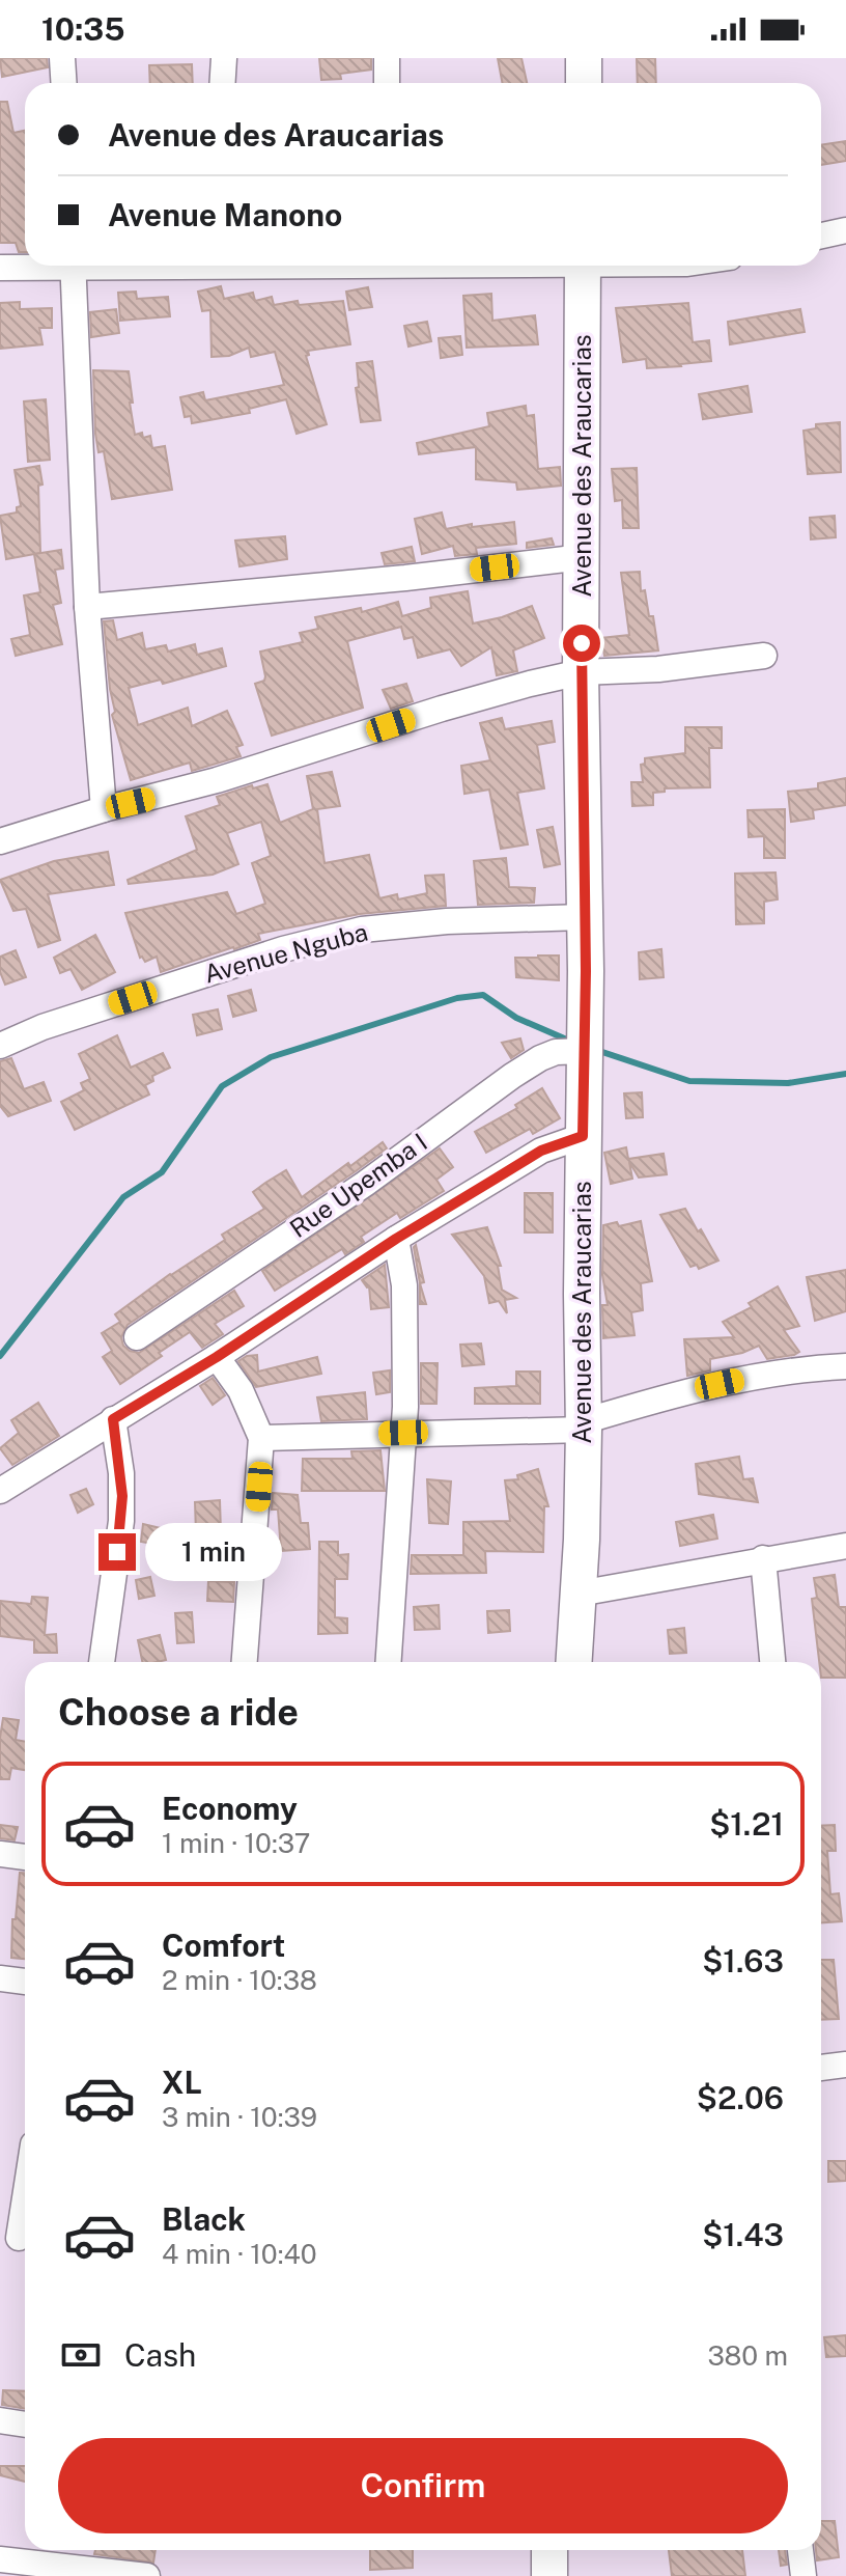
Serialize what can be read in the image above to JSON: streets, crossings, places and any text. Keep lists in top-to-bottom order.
{
  "streets": {
    "street": ["Avenue des Araucarias", "Avenue Nguba", "Rue Upemba I"]
  },
  "crossings": [
    ["Avenue des Araucarias", "Avenue Nguba"],
    ["Avenue des Araucarias", "Rue Upemba I"]
  ],
  "page": {
    "status": "10:35",
    "banner": ["Avenue des Araucarias", "Avenue Manono"],
    "bubble": "1 min",
    "heading": "Choose a ride",
    "list": [
      {
        "name": "Economy",
        "note": "1 min · 10:37",
        "value": "$1.21"
      },
      {
        "name": "Comfort",
        "note": "2 min · 10:38",
        "value": "$1.63"
      },
      {
        "name": "XL",
        "note": "3 min · 10:39",
        "value": "$2.06"
      },
      {
        "name": "Black",
        "note": "4 min · 10:40",
        "value": "$1.43"
      }
    ],
    "pay": ["Cash", "380 m"],
    "buttons": "Confirm"
  }
}
